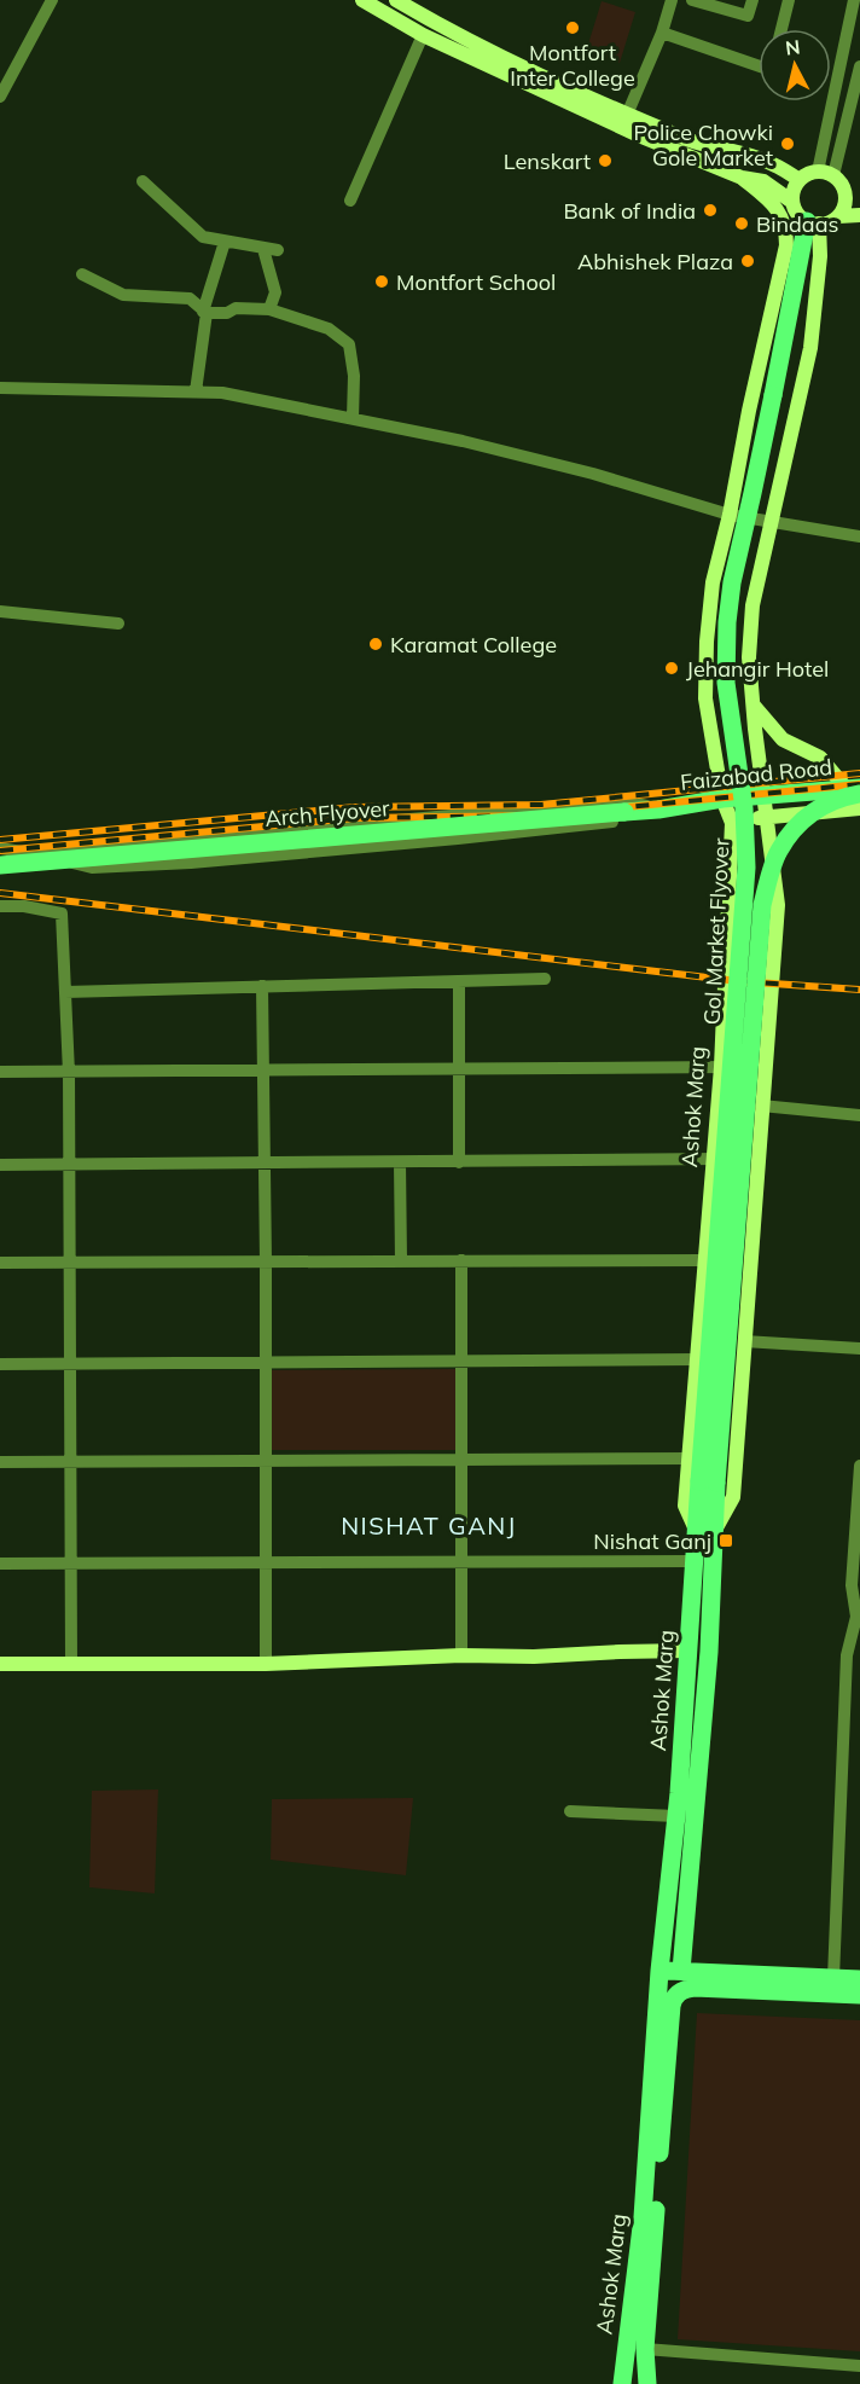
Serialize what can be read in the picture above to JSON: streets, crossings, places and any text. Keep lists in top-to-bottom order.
{
  "streets": {
    "main road": [
      "Faizabad Road",
      "Arch Flyover",
      "Gol Market Flyover",
      "Ashok Marg"
    ]
  },
  "crossings": [
    ["Faizabad Road", "Arch Flyover"],
    ["Faizabad Road", "Gol Market Flyover"],
    ["Faizabad Road", "Ashok Marg"],
    ["Gol Market Flyover", "Ashok Marg"]
  ],
  "districts": ["NISHAT GANJ"],
  "places": {
    "other": [
      "Montfort Inter College",
      "Police Chowki Gole Market",
      "Lenskart",
      "Bank of India",
      "Bindaas",
      "Abhishek Plaza",
      "Montfort School",
      "Karamat College",
      "Jehangir Hotel"
    ],
    "transit": ["Nishat Ganj"]
  },
  "north": "top"
}
